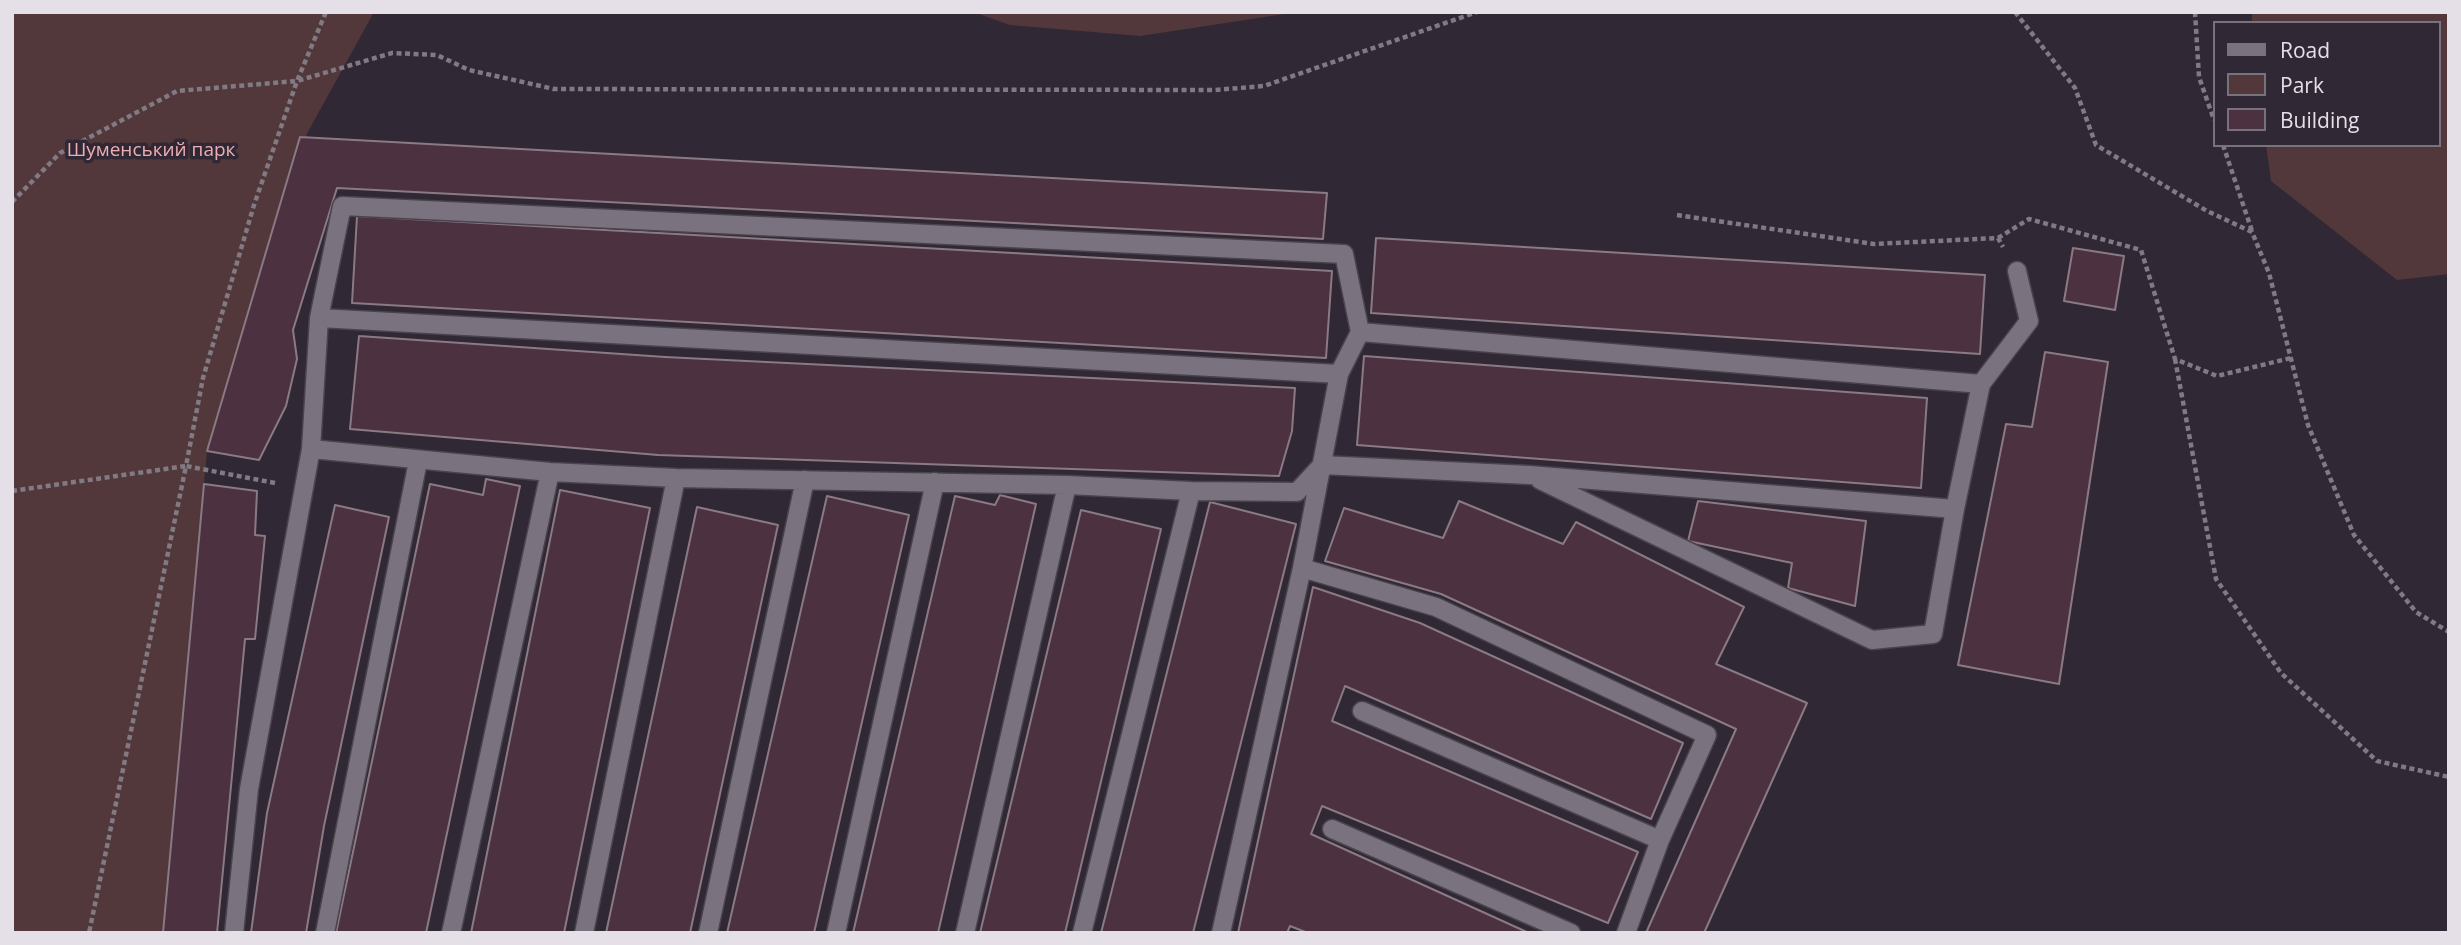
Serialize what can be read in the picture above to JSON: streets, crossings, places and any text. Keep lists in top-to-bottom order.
{
  "parks": ["Шуменський парк"],
  "legend": ["Road", "Park", "Building"]
}
